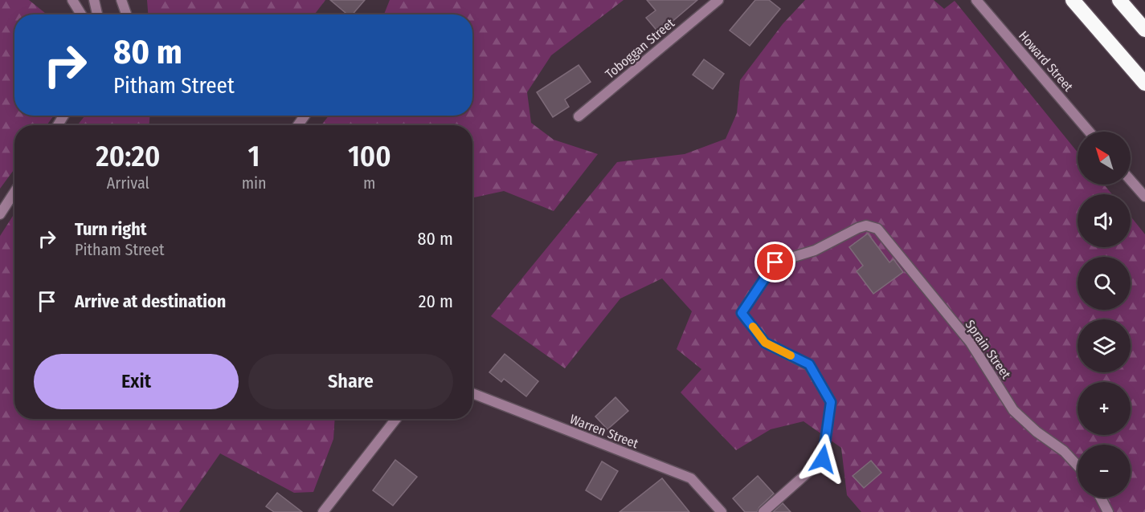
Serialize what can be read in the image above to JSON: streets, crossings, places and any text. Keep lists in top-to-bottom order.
{
  "streets": {
    "street": [
      "Toboggan Street",
      "Howard Street",
      "Sprain Street",
      "Warren Street"
    ]
  },
  "north": "top left",
  "page": {
    "turn": ["80 m", "Pitham Street"],
    "eta": [
      "20:20",
      "Arrival",
      "1",
      "min",
      "100",
      "m"
    ],
    "map_buttons": ["+", "−"],
    "list": [
      {
        "name": "Turn right",
        "note": "Pitham Street",
        "value": "80 m"
      },
      {
        "name": "Arrive at destination",
        "value": "20 m"
      }
    ],
    "buttons": ["Exit", "Share"]
  }
}
